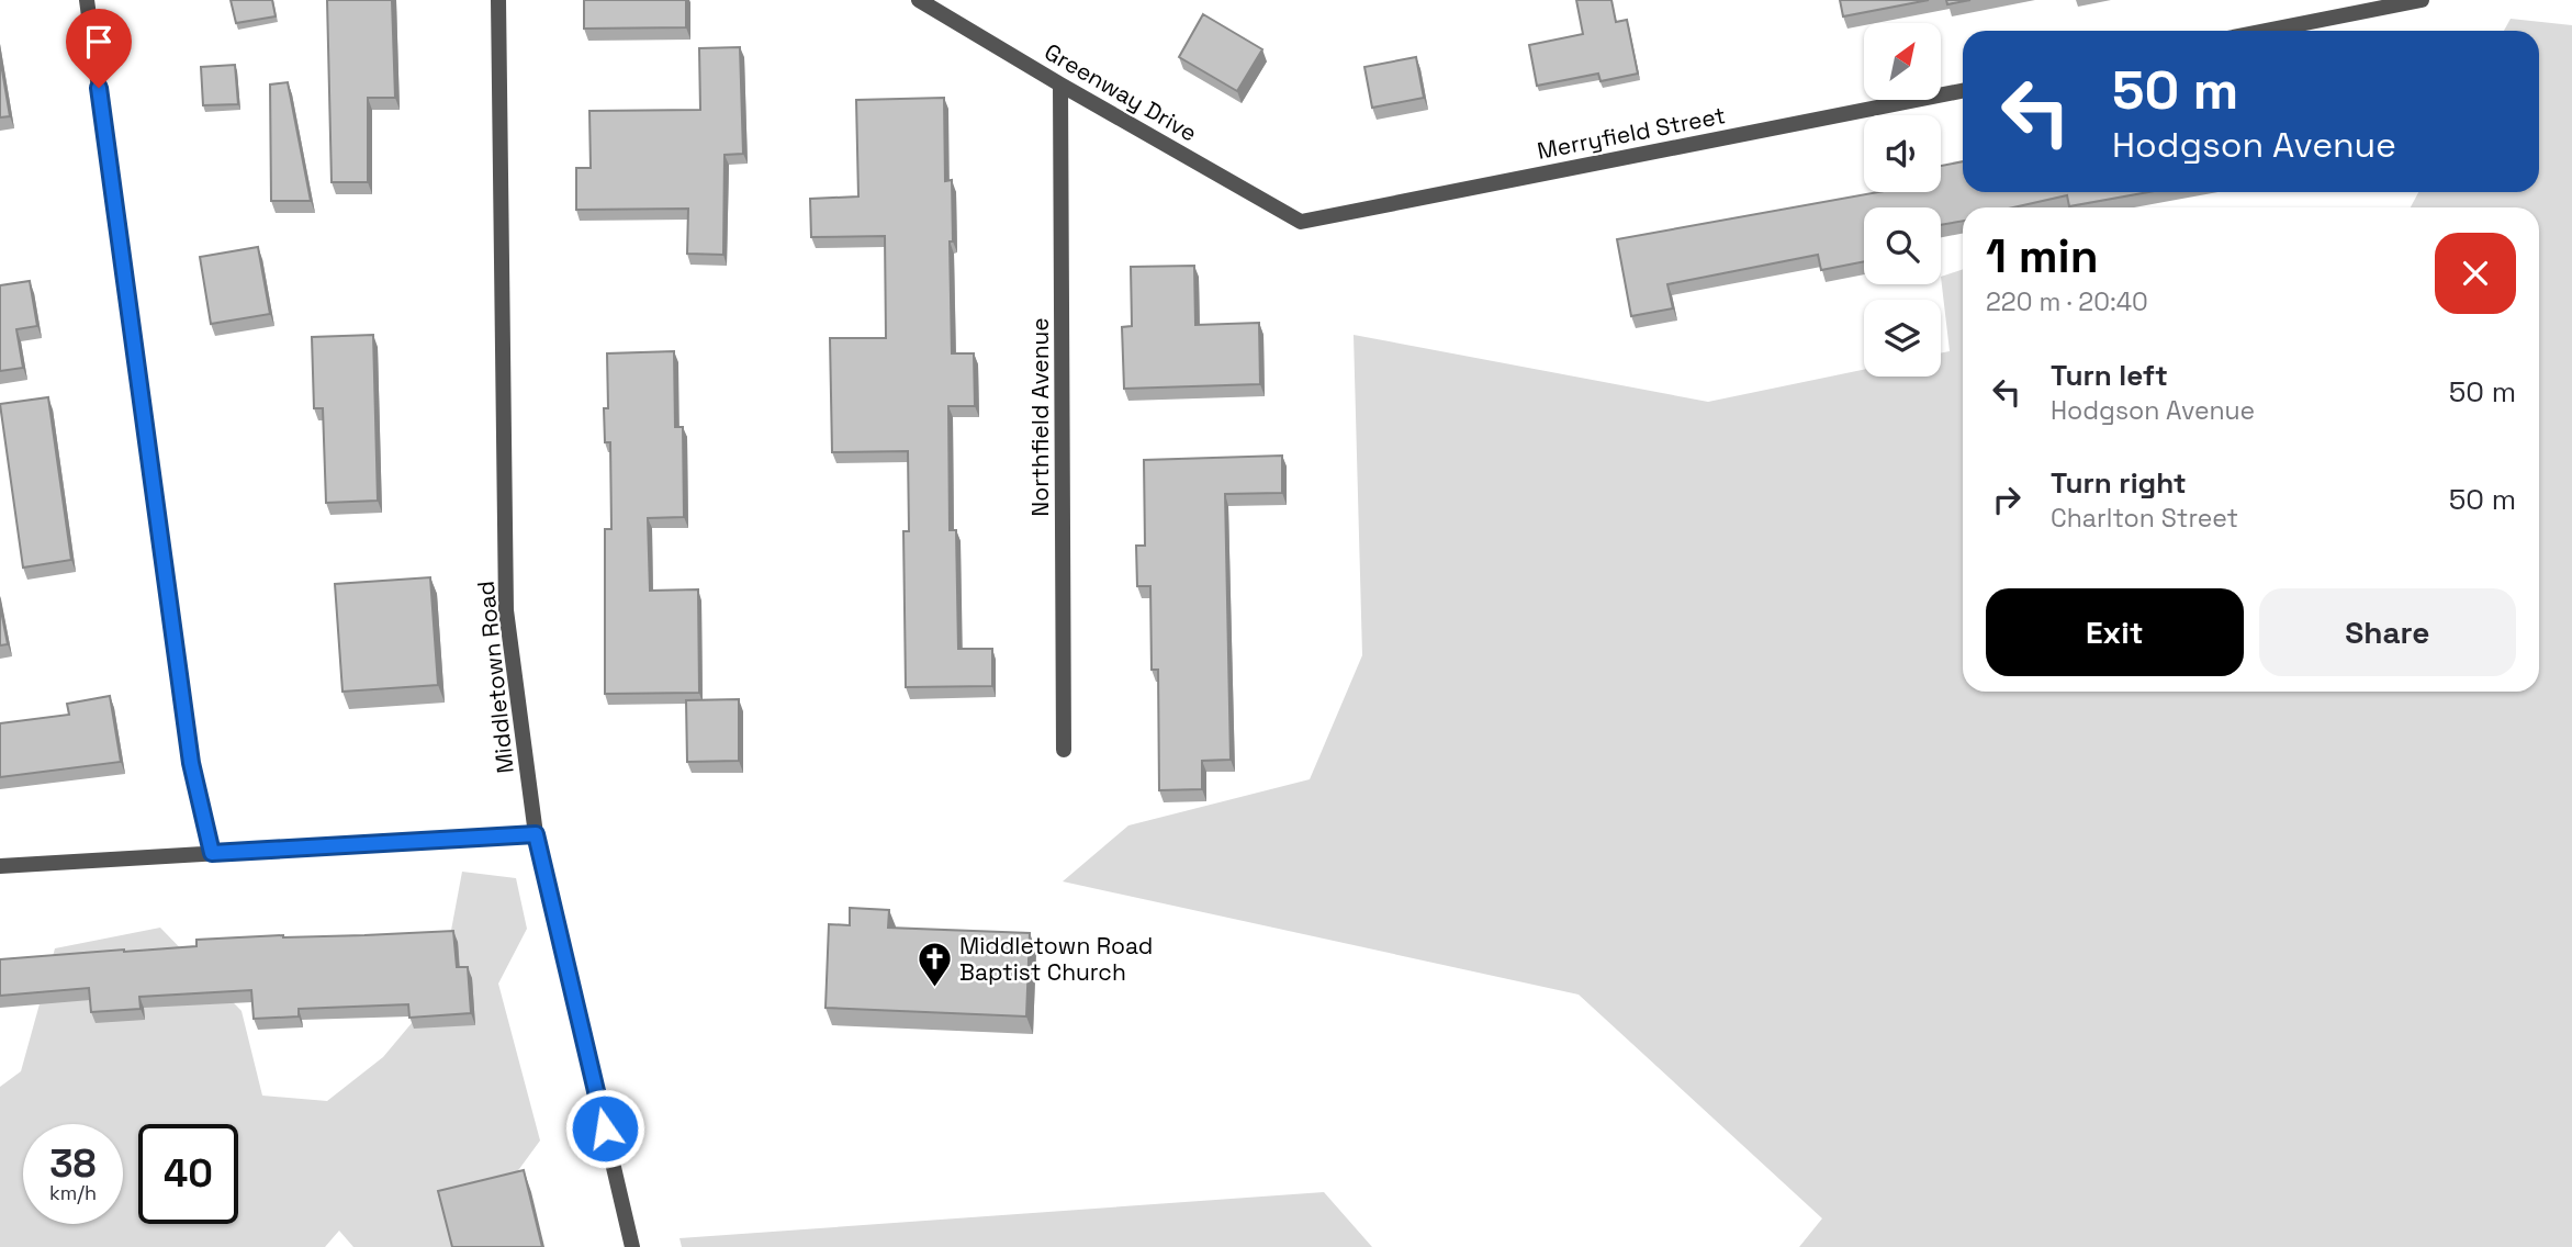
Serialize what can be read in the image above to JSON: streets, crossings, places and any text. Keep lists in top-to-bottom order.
{
  "streets": {
    "street": [
      "Greenway Drive",
      "Merryfield Street",
      "Northfield Avenue",
      "Middletown Road"
    ]
  },
  "crossings": [
    ["Greenway Drive", "Merryfield Street"],
    ["Greenway Drive", "Northfield Avenue"]
  ],
  "places": {
    "church": ["Middletown Road Baptist Church"]
  },
  "north": "top right",
  "page": {
    "turn": ["50 m", "Hodgson Avenue"],
    "heading": ["1 min", "220 m · 20:40"],
    "list": [
      {
        "name": "Turn left",
        "note": "Hodgson Avenue",
        "value": "50 m"
      },
      {
        "name": "Turn right",
        "note": "Charlton Street",
        "value": "50 m"
      }
    ],
    "buttons": ["Exit", "Share"],
    "speed": "38 km/h",
    "limit": "40"
  }
}
